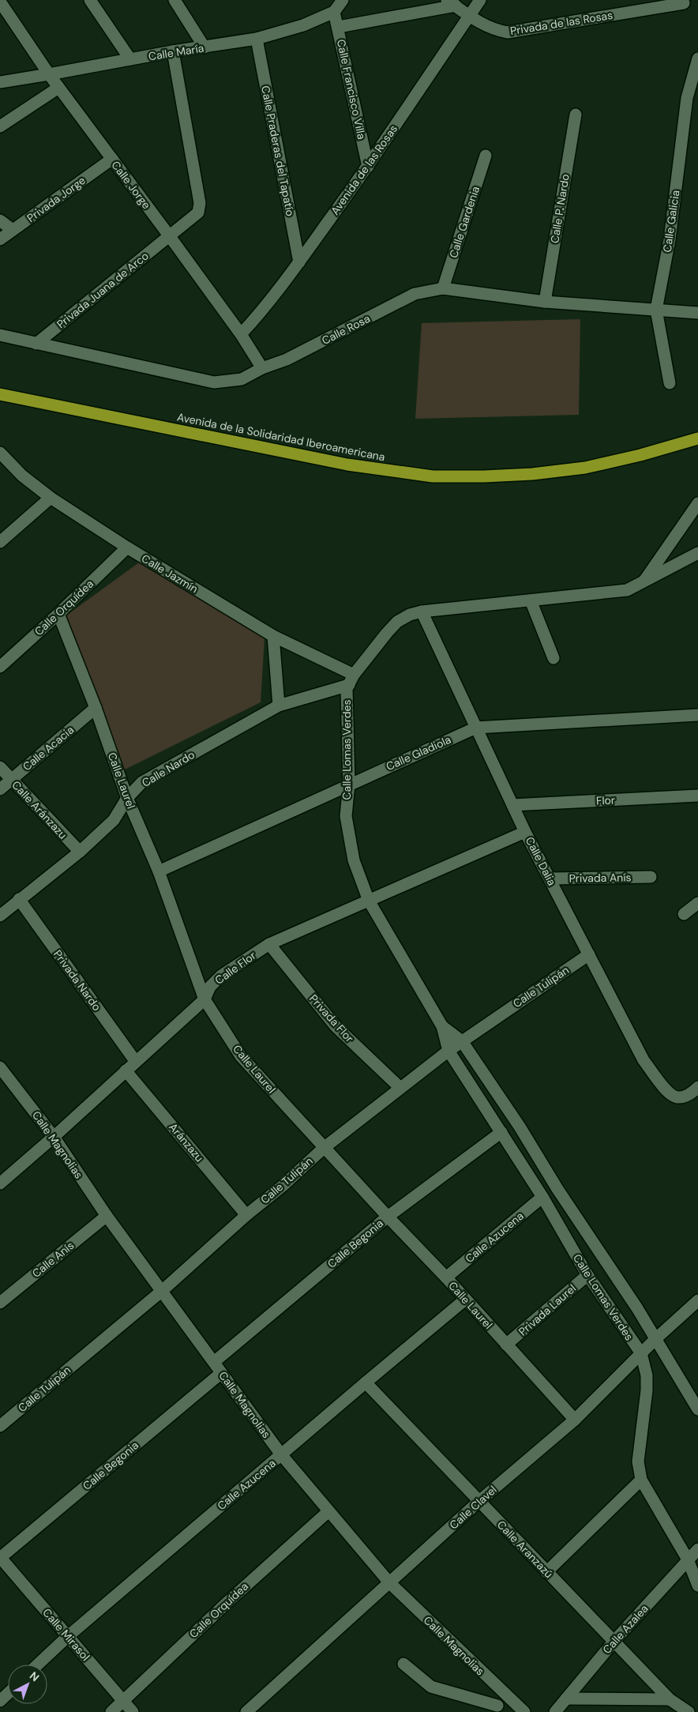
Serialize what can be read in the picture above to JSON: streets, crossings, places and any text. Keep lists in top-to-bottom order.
{
  "streets": {
    "highway": ["Avenida de la Solidaridad Iberoamericana"],
    "street": [
      "Privada de las Rosas",
      "Calle María",
      "Calle Francisco Villa",
      "Calle Praderas del Tapatío",
      "Avenida de las Rosas",
      "Calle Jorge",
      "Privada Jorge",
      "Calle P. Nardo",
      "Calle Galicia",
      "Calle Gardenia",
      "Privada Juana de Arco",
      "Calle Rosa",
      "Calle Jazmín",
      "Calle Orquídea",
      "Calle Acacia",
      "Calle Lomas Verdes",
      "Calle Gladiola",
      "Calle Nardo",
      "Calle Laurel",
      "Flor",
      "Calle Aránzazu",
      "Calle Dalia",
      "Privada Anís",
      "Calle Flor",
      "Privada Nardo",
      "Calle Tulipán",
      "Privada Flor",
      "Aránzazu",
      "Calle Magnolias",
      "Calle Azucena",
      "Calle Begonia",
      "Calle Anís",
      "Privada Laurel",
      "Calle Clavel",
      "Calle Aranzazú",
      "Calle Azalea",
      "Calle Mirasol"
    ]
  },
  "crossings": [
    ["Privada de las Rosas", "Avenida de las Rosas"],
    ["Calle María", "Calle Francisco Villa"],
    ["Calle María", "Calle Praderas del Tapatío"],
    ["Calle María", "Calle Jorge"],
    ["Calle María", "Privada Juana de Arco"],
    ["Calle Francisco Villa", "Avenida de las Rosas"],
    ["Calle Praderas del Tapatío", "Avenida de las Rosas"],
    ["Avenida de las Rosas", "Calle Jorge"],
    ["Calle Jorge", "Privada Jorge"],
    ["Calle Jorge", "Privada Juana de Arco"],
    ["Calle Jorge", "Calle Rosa"],
    ["Calle P. Nardo", "Calle Rosa"],
    ["Calle Galicia", "Calle Rosa"],
    ["Calle Gardenia", "Calle Rosa"],
    ["Privada Juana de Arco", "Calle Rosa"],
    ["Calle Jazmín", "Calle Orquídea"],
    ["Calle Jazmín", "Calle Lomas Verdes"],
    ["Calle Jazmín", "Calle Nardo"],
    ["Calle Orquídea", "Calle Laurel"],
    ["Calle Orquídea", "Calle Magnolias"],
    ["Calle Orquídea", "Calle Mirasol"],
    ["Calle Acacia", "Calle Laurel"],
    ["Calle Acacia", "Calle Aránzazu"],
    ["Calle Lomas Verdes", "Calle Gladiola"],
    ["Calle Lomas Verdes", "Calle Nardo"],
    ["Calle Lomas Verdes", "Calle Flor"],
    ["Calle Lomas Verdes", "Calle Tulipán"],
    ["Calle Lomas Verdes", "Calle Azucena"],
    ["Calle Lomas Verdes", "Calle Begonia"],
    ["Calle Lomas Verdes", "Privada Laurel"],
    ["Calle Lomas Verdes", "Calle Clavel"],
    ["Calle Lomas Verdes", "Calle Azalea"],
    ["Calle Gladiola", "Calle Laurel"],
    ["Calle Gladiola", "Calle Dalia"],
    ["Calle Nardo", "Calle Laurel"],
    ["Calle Nardo", "Calle Aránzazu"],
    ["Calle Nardo", "Privada Nardo"],
    ["Calle Laurel", "Calle Flor"],
    ["Calle Laurel", "Calle Tulipán"],
    ["Calle Laurel", "Calle Azucena"],
    ["Calle Laurel", "Calle Begonia"],
    ["Calle Laurel", "Privada Laurel"],
    ["Calle Laurel", "Calle Clavel"],
    ["Flor", "Calle Dalia"],
    ["Calle Dalia", "Privada Anís"],
    ["Calle Dalia", "Calle Flor"],
    ["Calle Dalia", "Calle Tulipán"],
    ["Calle Flor", "Privada Nardo"],
    ["Calle Flor", "Privada Flor"],
    ["Calle Flor", "Aránzazu"],
    ["Calle Flor", "Calle Magnolias"],
    ["Calle Tulipán", "Privada Flor"],
    ["Calle Tulipán", "Aránzazu"],
    ["Calle Tulipán", "Calle Magnolias"],
    ["Calle Magnolias", "Calle Azucena"],
    ["Calle Magnolias", "Calle Begonia"],
    ["Calle Magnolias", "Calle Anís"],
    ["Calle Magnolias", "Calle Clavel"],
    ["Calle Azucena", "Calle Aranzazú"],
    ["Calle Azucena", "Calle Mirasol"],
    ["Calle Begonia", "Calle Mirasol"],
    ["Calle Clavel", "Calle Aranzazú"],
    ["Calle Aranzazú", "Calle Azalea"]
  ],
  "north": "top right"
}
